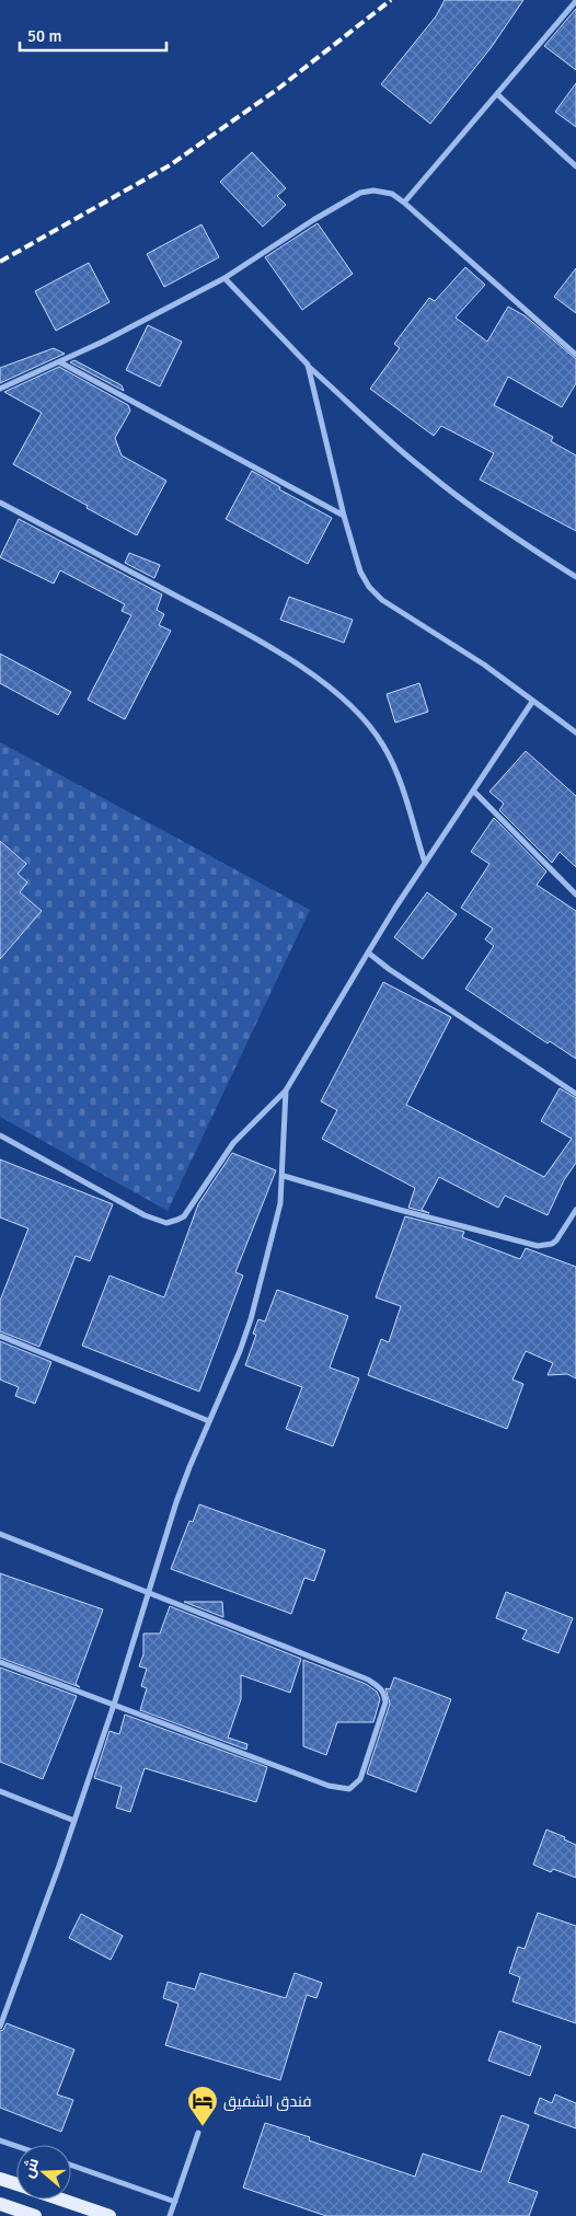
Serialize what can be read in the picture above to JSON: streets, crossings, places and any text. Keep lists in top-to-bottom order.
{
  "places": {
    "hotel": ["فندق الشفيق"]
  },
  "scale_bar": "50 m",
  "north": "left"
}
